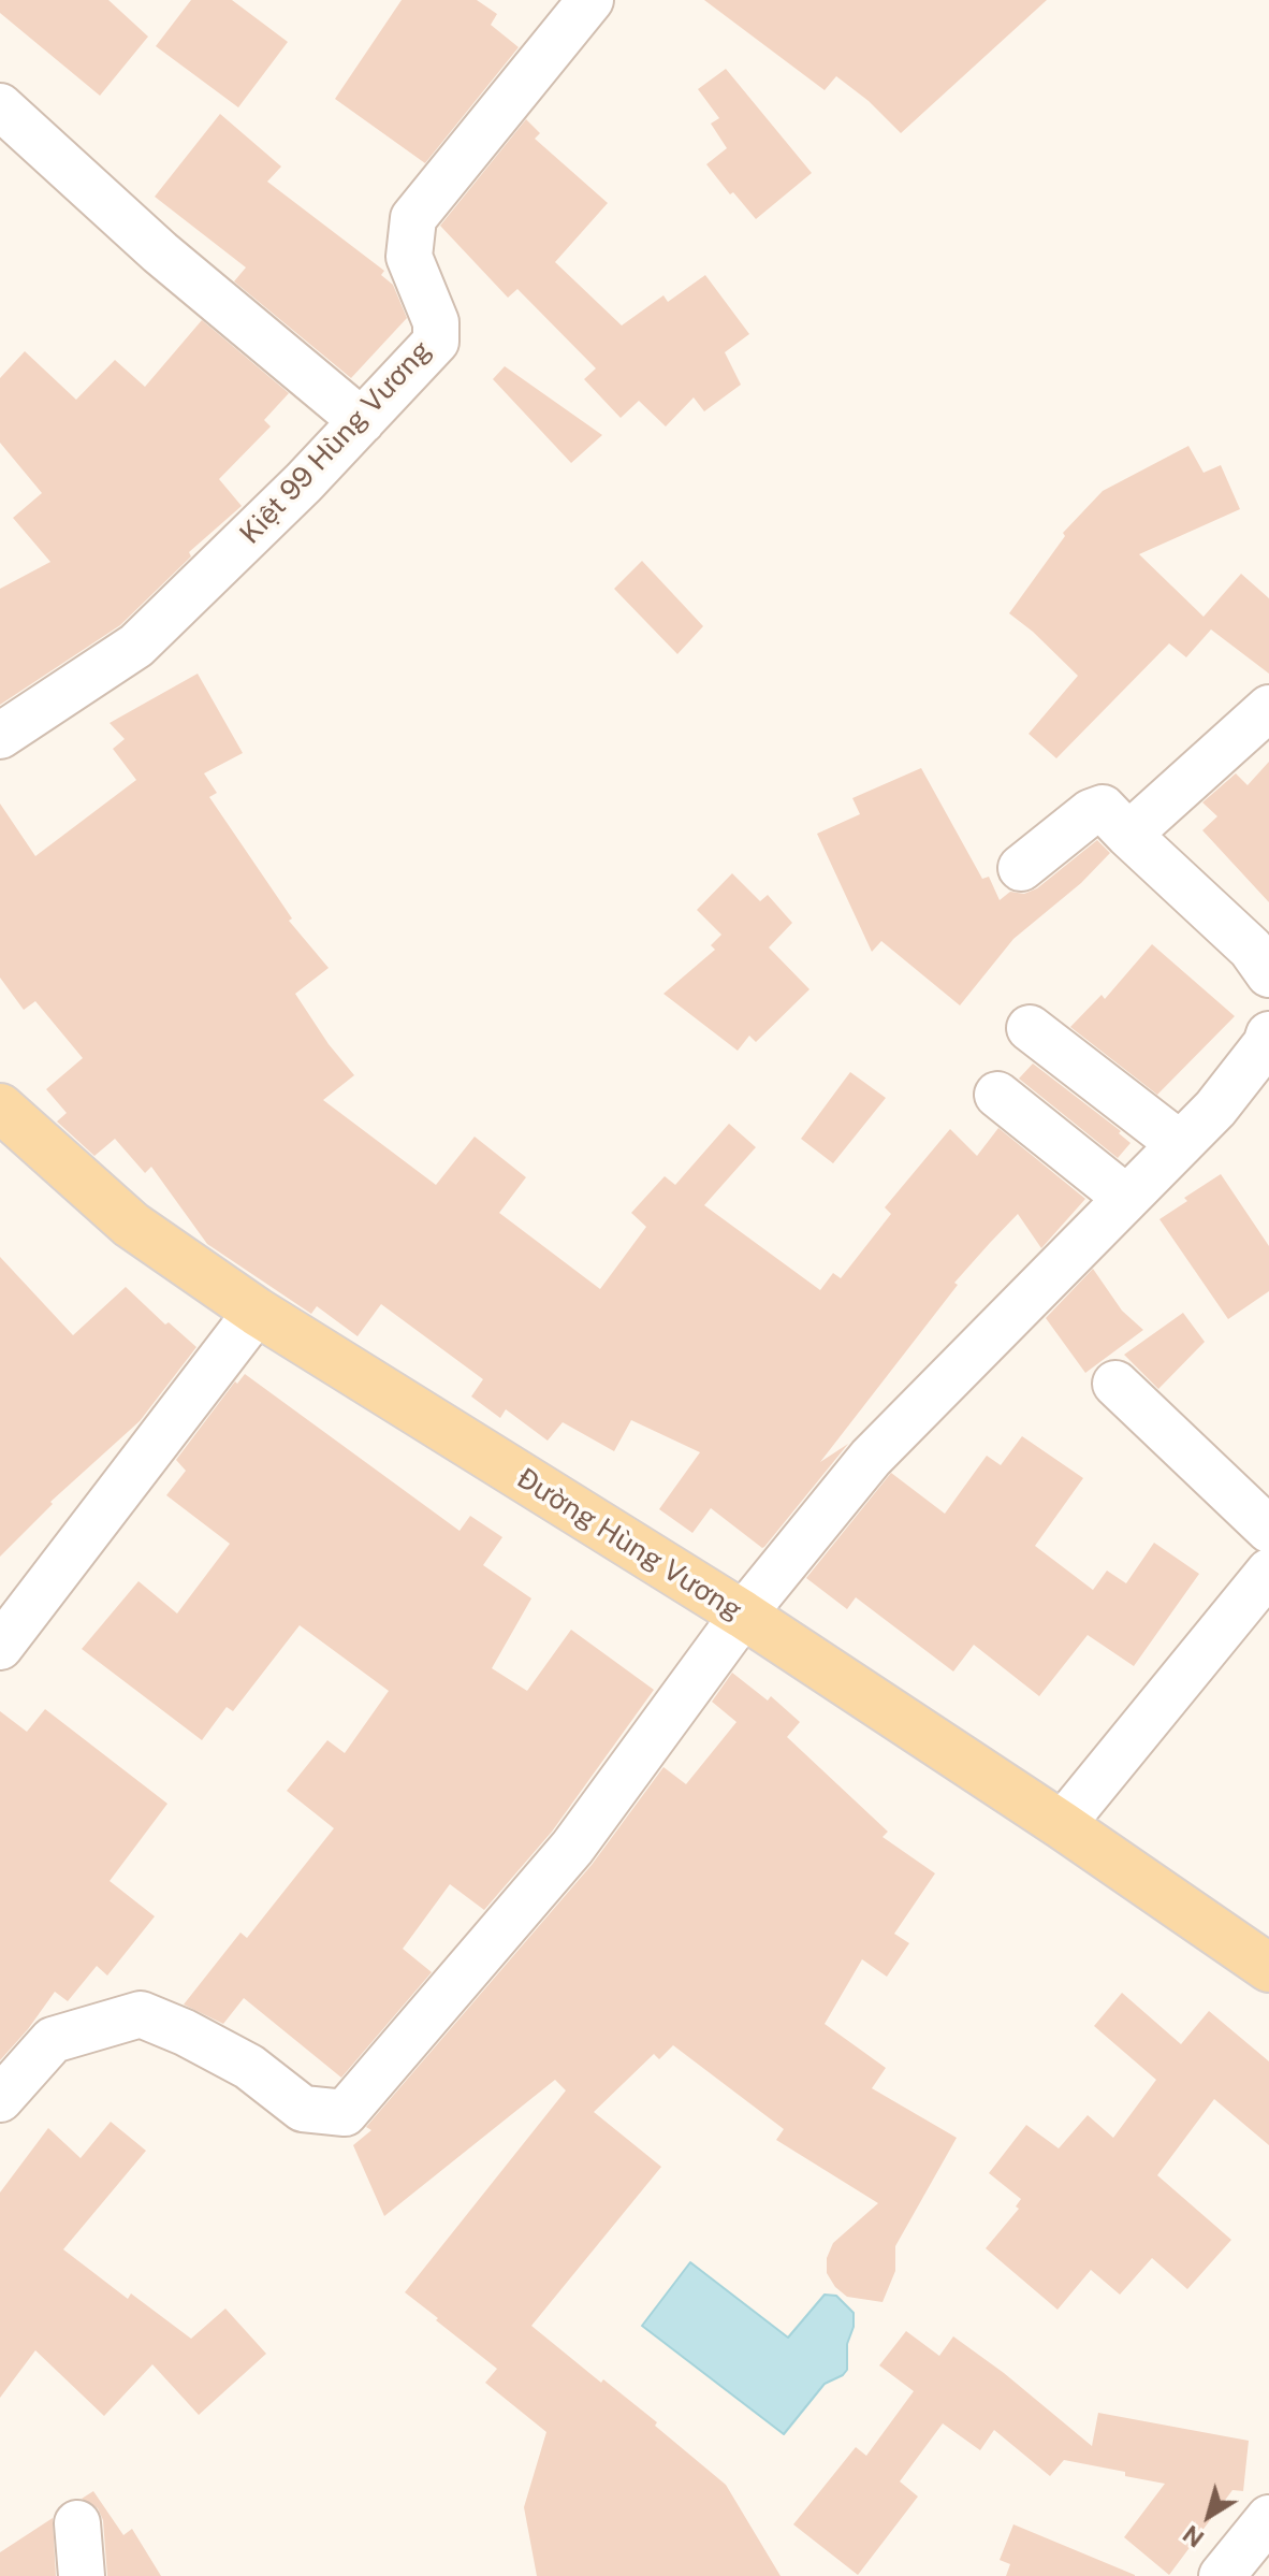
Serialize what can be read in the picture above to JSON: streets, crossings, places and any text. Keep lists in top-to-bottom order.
{
  "streets": {
    "main road": ["Đường Hùng Vương"],
    "street": ["Kiệt 99 Hùng Vương"]
  },
  "north": "bottom left"
}
